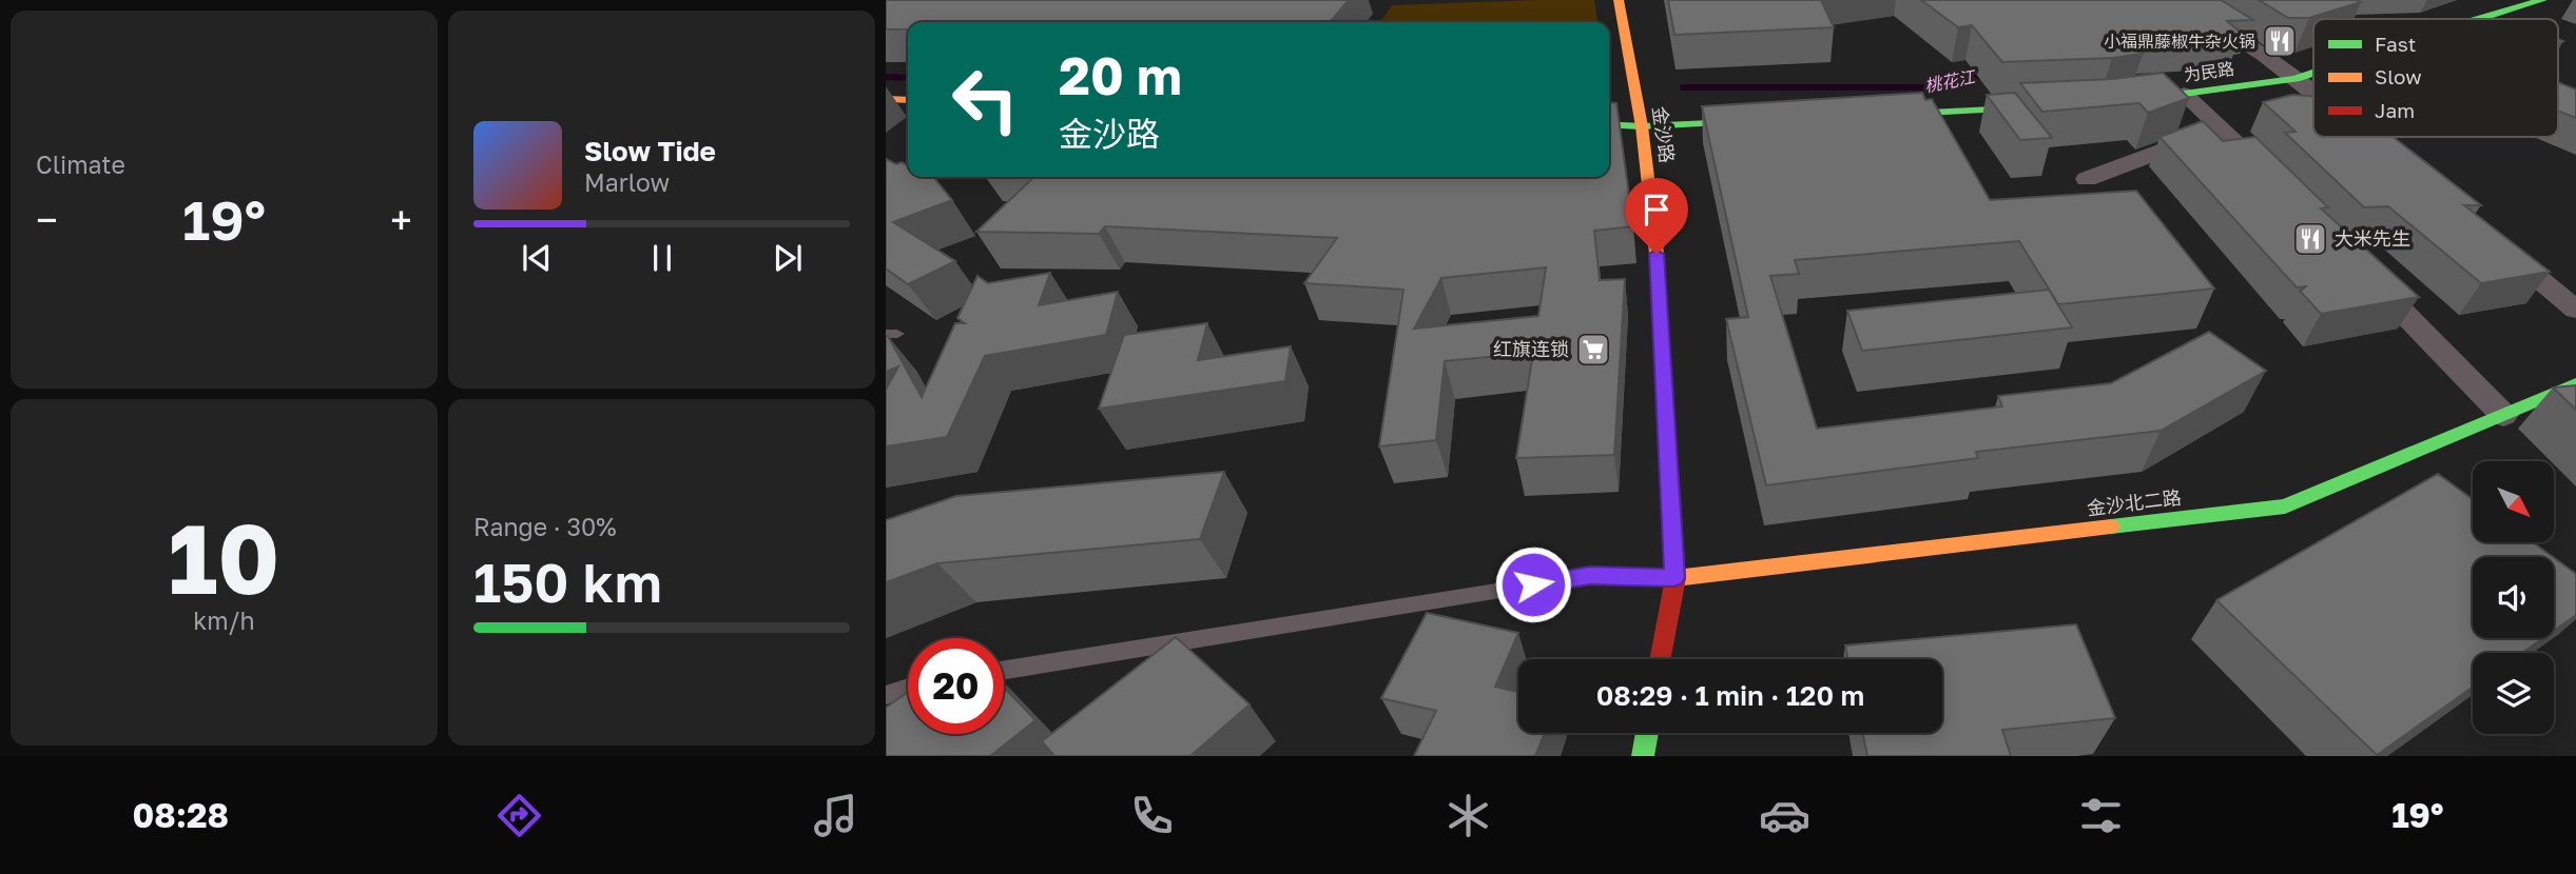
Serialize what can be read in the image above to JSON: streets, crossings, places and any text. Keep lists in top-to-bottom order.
{
  "streets": {
    "street": ["为民路", "金沙路", "金沙北二路"]
  },
  "crossings": [
    ["金沙路", "金沙北二路"]
  ],
  "water": ["桃花江"],
  "places": {
    "restaurant": ["小福鼎藤椒牛杂火锅", "大米先生"],
    "supermarket": ["红旗连锁"]
  },
  "legend": ["Fast", "Slow", "Jam"],
  "north": "bottom right",
  "page": {
    "tile": [
      "Climate",
      ["10", "km/h"],
      ["Range · 30%", "150 km"]
    ],
    "turn": ["20 m", "金沙路"],
    "song": ["Slow Tide", "Marlow"],
    "heat": ["−", "19°", "+"],
    "limit": "20",
    "trip": "08:29 · 1 min · 120 m",
    "tabs": ["08:28", "19°"]
  }
}
